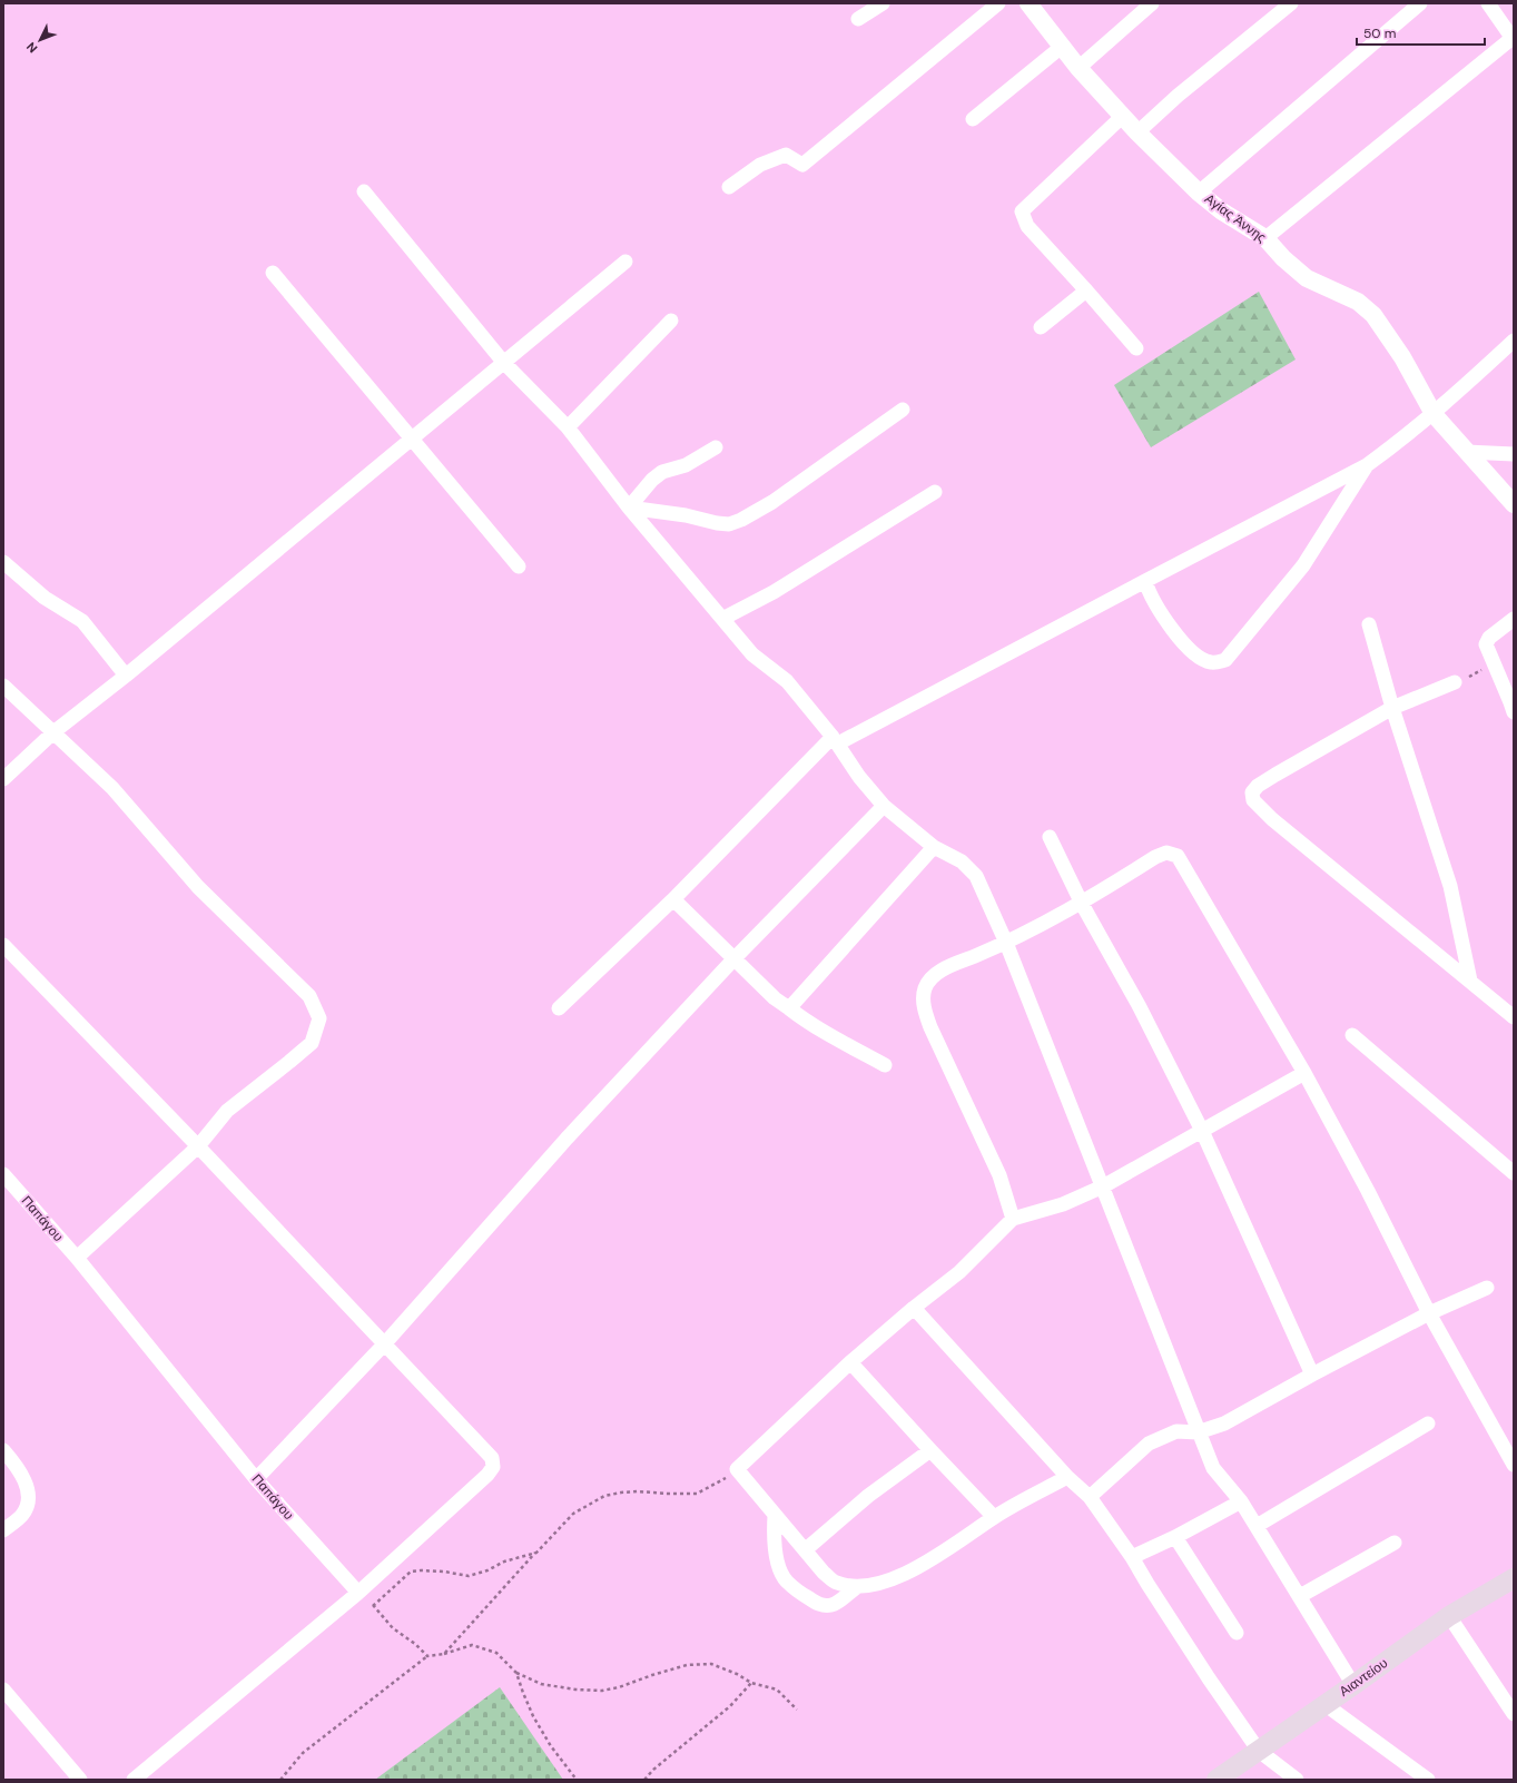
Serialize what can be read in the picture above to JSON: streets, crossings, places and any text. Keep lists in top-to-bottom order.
{
  "streets": {
    "main road": ["Αιαντείου"],
    "street": ["Αγίας Άννης", "Παπάγου"]
  },
  "scale_bar": "50 m",
  "north": "bottom left"
}
